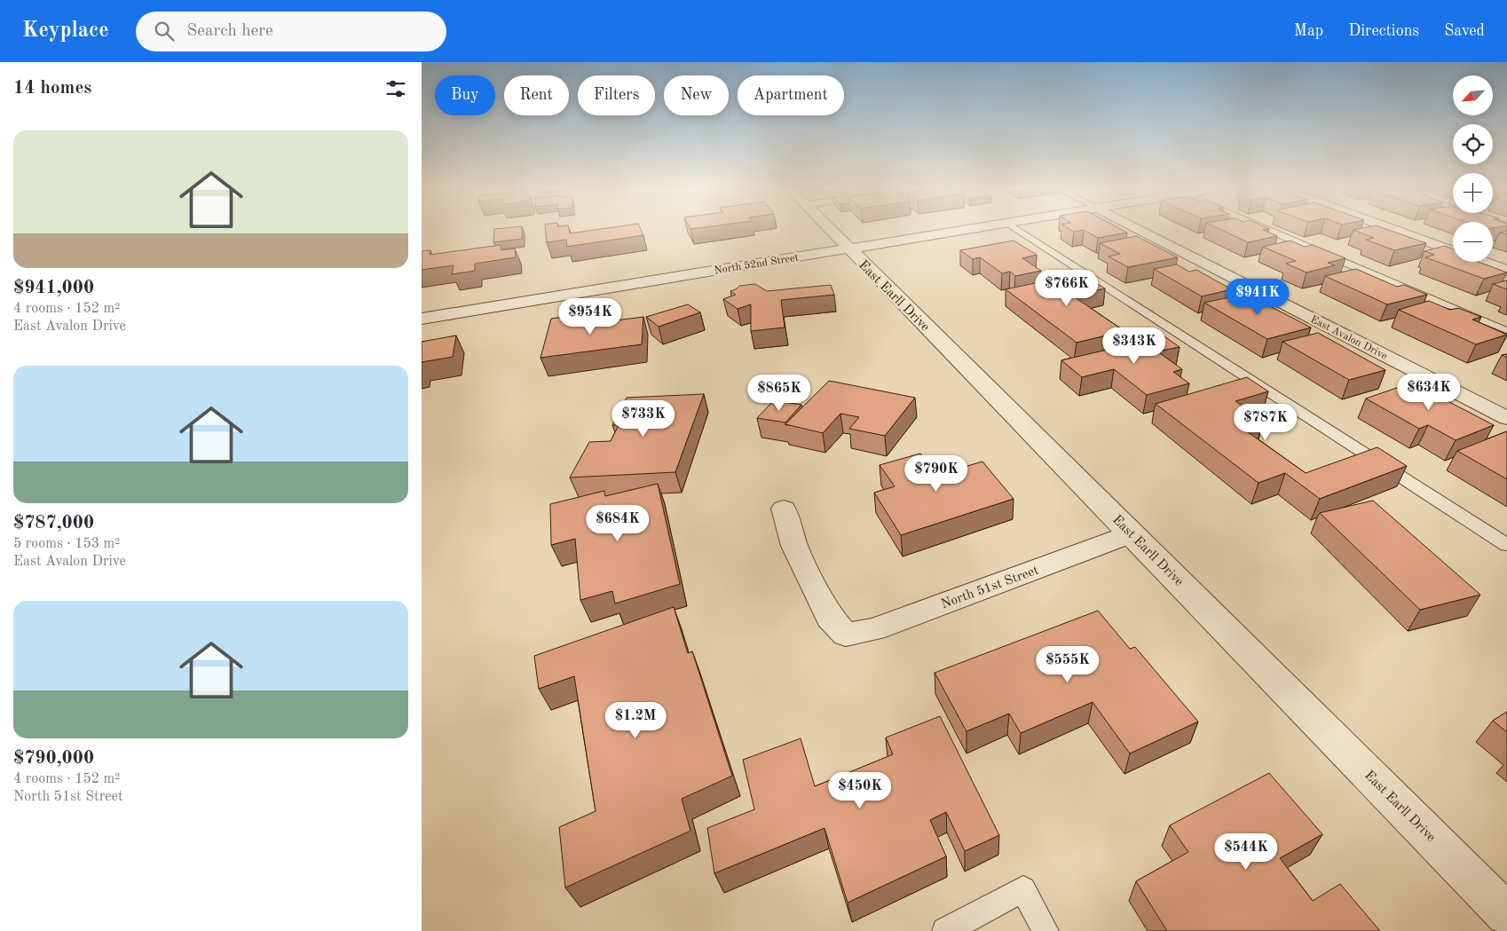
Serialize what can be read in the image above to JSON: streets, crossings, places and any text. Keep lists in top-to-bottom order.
{
  "streets": {
    "street": [
      "North 52nd Street",
      "East Earll Drive",
      "East Avalon Drive",
      "North 51st Street"
    ]
  },
  "crossings": [
    ["North 52nd Street", "East Earll Drive"],
    ["East Earll Drive", "North 51st Street"]
  ],
  "north": "bottom left",
  "page": {
    "header": "Keyplace",
    "search": "Search here",
    "nav": ["Map", "Directions", "Saved"],
    "heading": "14 homes",
    "map_buttons": ["+", "−"],
    "chip": [
      "Buy",
      "Rent",
      "Filters",
      "New",
      "Apartment"
    ],
    "list": [
      {
        "name": "$941,000",
        "note": "4 rooms · 152 m² · East Avalon Drive"
      },
      {
        "name": "$787,000",
        "note": "5 rooms · 153 m² · East Avalon Drive"
      },
      {
        "name": "$790,000",
        "note": "4 rooms · 152 m² · North 51st Street"
      }
    ],
    "price": [
      "$766K",
      "$941K",
      "$954K",
      "$343K",
      "$634K",
      "$865K",
      "$733K",
      "$787K",
      "$790K",
      "$684K",
      "$555K",
      "$1.2M",
      "$450K",
      "$544K"
    ]
  }
}
